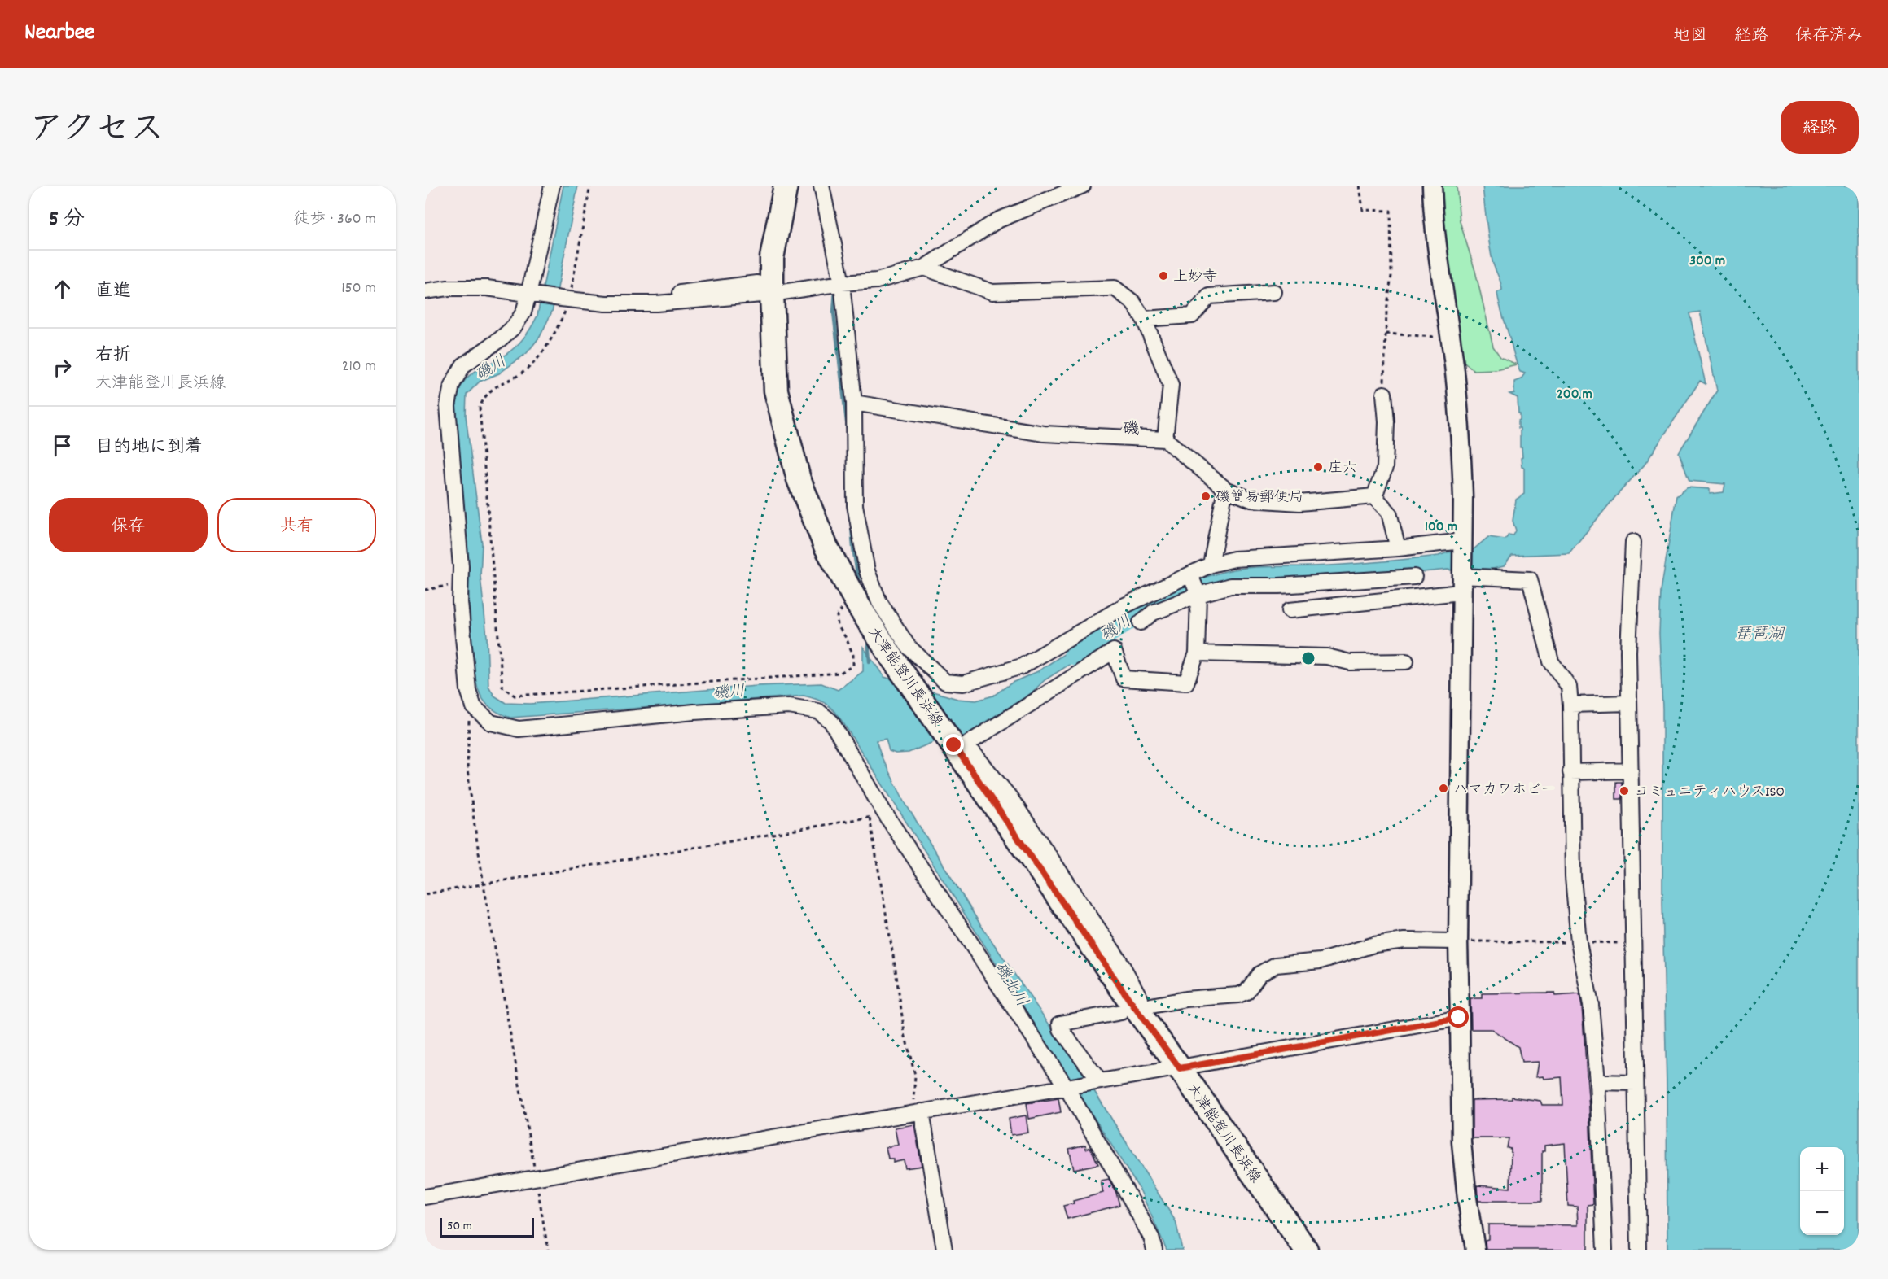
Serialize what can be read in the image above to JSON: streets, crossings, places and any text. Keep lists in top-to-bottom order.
{
  "streets": {
    "main road": ["大津能登川長浜線"]
  },
  "districts": ["磯"],
  "water": ["磯川", "琵琶湖", "磯北川"],
  "places": [
    "上妙寺",
    "庄六",
    "磯簡易郵便局",
    "ハマカワホビー",
    "コミュニティハウスISO"
  ],
  "scale_bar": "50 m",
  "page": {
    "header": "Nearbee",
    "nav": ["地図", "経路", "保存済み"],
    "title": "アクセス",
    "buttons": [
      "経路",
      ["保存", "共有"]
    ],
    "heading": ["5 分", "徒歩 · 360 m"],
    "list": [
      ["直進", "150 m"],
      ["右折", "大津能登川長浜線", "210 m"],
      "目的地に到着"
    ],
    "map_buttons": ["+", "−"],
    "scale": "50 m"
  },
  "rings": ["300 m", "200 m", "100 m"]
}
